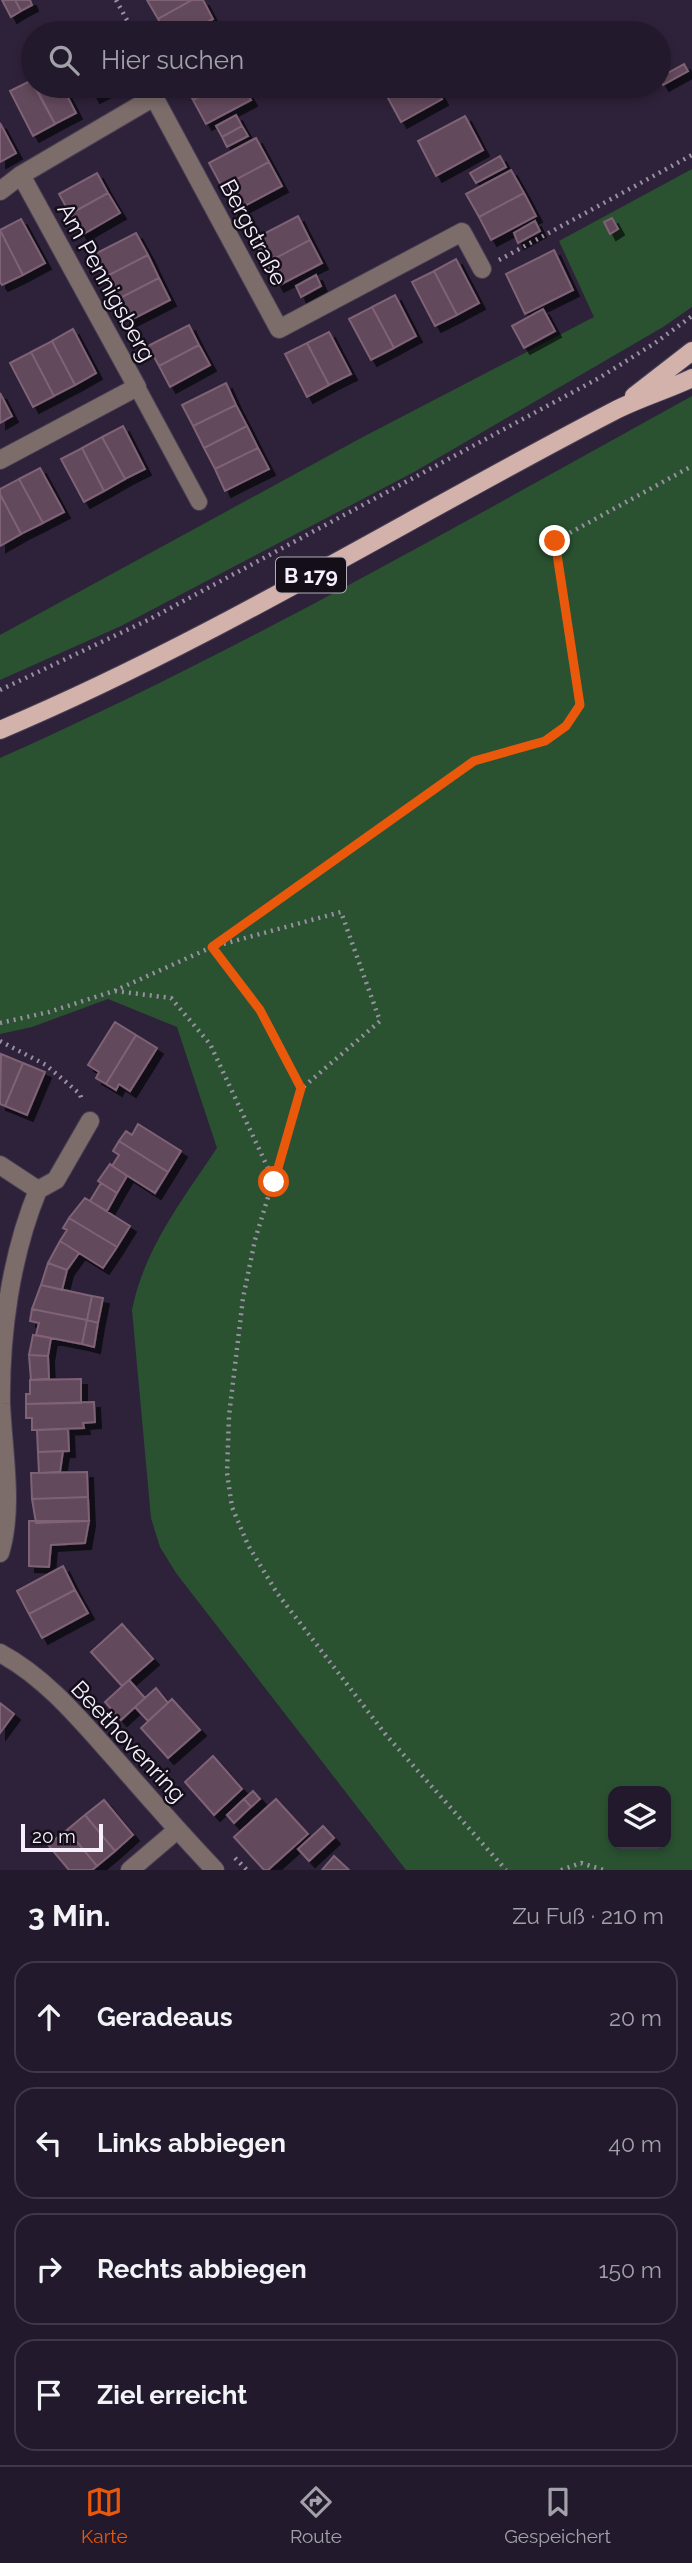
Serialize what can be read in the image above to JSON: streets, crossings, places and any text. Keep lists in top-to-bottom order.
{
  "streets": {
    "main road": ["B 179"],
    "street": ["Bergstraße", "Am Pennigsberg", "Beethovenring"]
  },
  "crossings": [
    ["Bergstraße", "Am Pennigsberg"]
  ],
  "scale_bar": "20 m",
  "page": {
    "search": "Hier suchen",
    "scale": "20 m",
    "heading": ["3 Min.", "Zu Fuß · 210 m"],
    "list": [
      ["Geradeaus", "20 m"],
      ["Links abbiegen", "40 m"],
      ["Rechts abbiegen", "150 m"],
      "Ziel erreicht"
    ],
    "nav": ["Karte", "Route", "Gespeichert"]
  }
}
